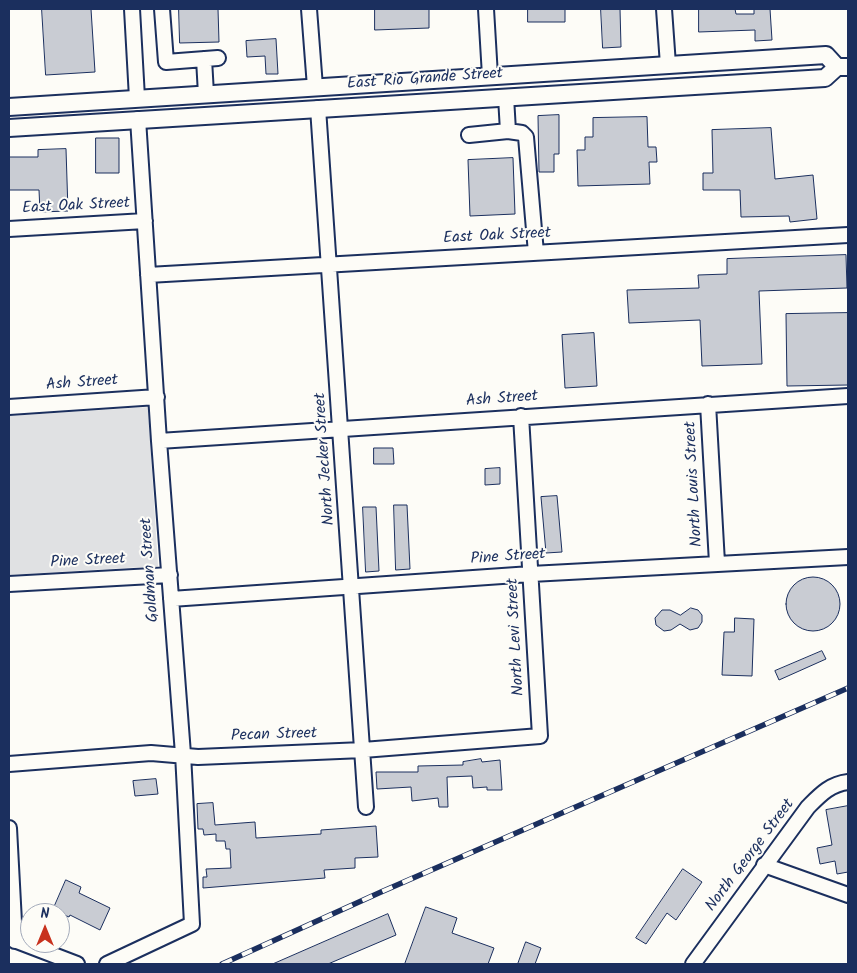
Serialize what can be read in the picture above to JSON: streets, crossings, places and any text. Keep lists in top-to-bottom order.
{
  "streets": {
    "main road": ["East Rio Grande Street"],
    "street": [
      "East Oak Street",
      "Ash Street",
      "North Jecker Street",
      "North Louis Street",
      "Pine Street",
      "Goldman Street",
      "North Levi Street",
      "Pecan Street",
      "North George Street"
    ]
  },
  "crossings": [
    ["East Rio Grande Street", "North Jecker Street"],
    ["East Rio Grande Street", "Goldman Street"],
    ["East Oak Street", "North Jecker Street"],
    ["East Oak Street", "Goldman Street"],
    ["Ash Street", "North Jecker Street"],
    ["Ash Street", "North Louis Street"],
    ["Ash Street", "Goldman Street"],
    ["Ash Street", "North Levi Street"],
    ["North Jecker Street", "Pine Street"],
    ["North Jecker Street", "Pecan Street"],
    ["North Louis Street", "Pine Street"],
    ["Pine Street", "Goldman Street"],
    ["Pine Street", "North Levi Street"],
    ["Goldman Street", "Pecan Street"],
    ["North Levi Street", "Pecan Street"]
  ],
  "north": "top"
}
